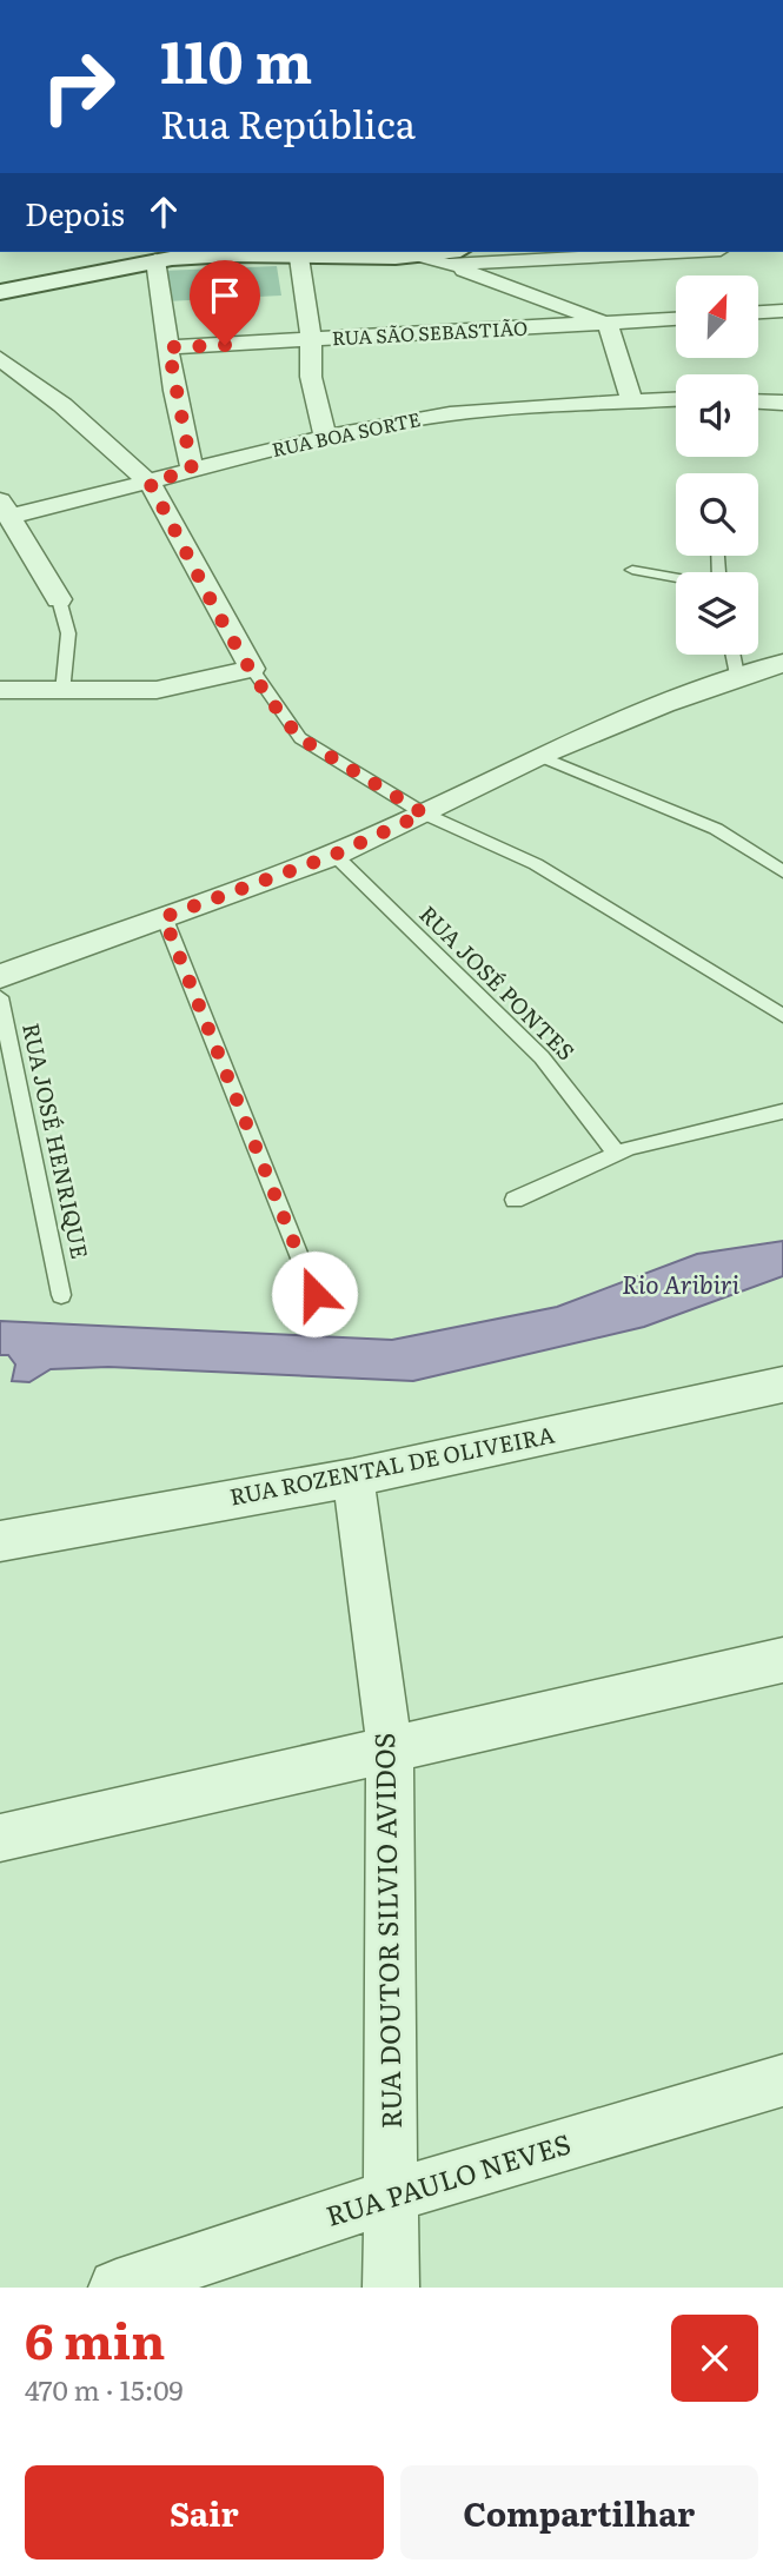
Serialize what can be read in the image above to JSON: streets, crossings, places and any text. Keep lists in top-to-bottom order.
{
  "streets": {
    "street": [
      "RUA SÃO SEBASTIÃO",
      "RUA BOA SORTE",
      "RUA ROZENTAL DE OLIVEIRA",
      "RUA DOUTOR SILVIO AVIDOS",
      "RUA PAULO NEVES"
    ],
    "lane": ["RUA JOSÉ PONTES", "RUA JOSÉ HENRIQUE"]
  },
  "crossings": [
    ["RUA ROZENTAL DE OLIVEIRA", "RUA DOUTOR SILVIO AVIDOS"],
    ["RUA DOUTOR SILVIO AVIDOS", "RUA PAULO NEVES"]
  ],
  "water": ["Rio Aribiri"],
  "north": "top right",
  "page": {
    "turn": ["110 m", "Rua República"],
    "then": "Depois",
    "heading": ["6 min", "470 m · 15:09"],
    "buttons": ["Sair", "Compartilhar"]
  }
}
